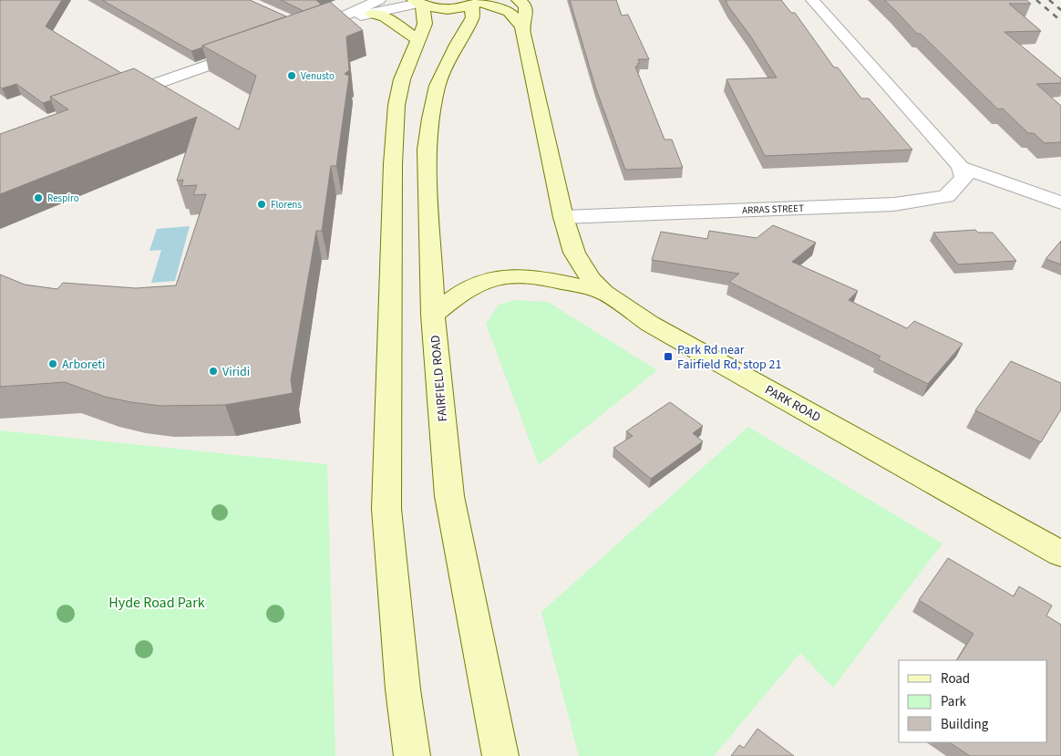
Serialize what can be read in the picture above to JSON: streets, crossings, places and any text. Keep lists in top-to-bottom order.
{
  "streets": {
    "main road": ["FAIRFIELD ROAD", "PARK ROAD"],
    "street": ["ARRAS STREET"]
  },
  "crossings": [
    ["ARRAS STREET", "PARK ROAD"]
  ],
  "parks": ["Hyde Road Park"],
  "places": {
    "other": [
      "Venusto",
      "Respiro",
      "Florens",
      "Arboreti",
      "Viridi"
    ],
    "transit": ["Park Rd near Fairfield Rd, stop 21"]
  },
  "legend": ["Road", "Park", "Building"]
}
